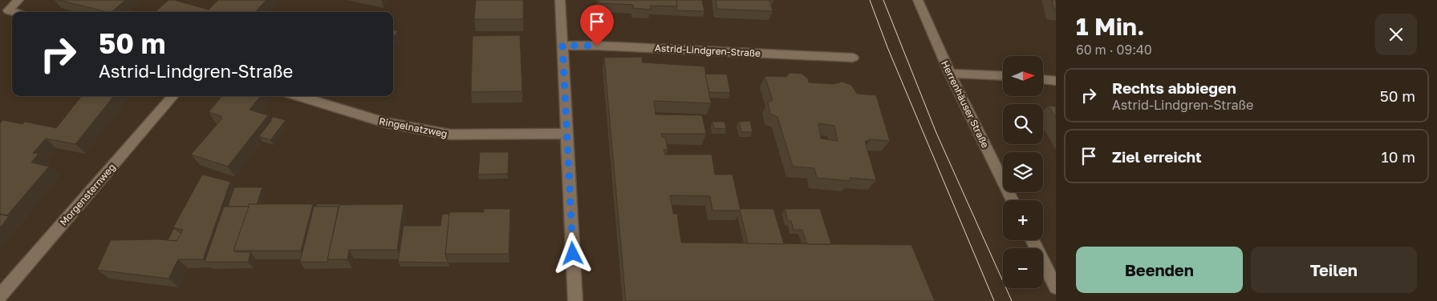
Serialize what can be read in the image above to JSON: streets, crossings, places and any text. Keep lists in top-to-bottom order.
{
  "streets": {
    "street": [
      "Astrid-Lindgren-Straße",
      "Herrenhäuser Straße",
      "Ringelnatzweg",
      "Morgensternweg"
    ]
  },
  "north": "right",
  "page": {
    "heading": ["1 Min.", "60 m · 09:40"],
    "turn": ["50 m", "Astrid-Lindgren-Straße"],
    "map_buttons": ["+", "−"],
    "list": [
      {
        "name": "Rechts abbiegen",
        "note": "Astrid-Lindgren-Straße",
        "value": "50 m"
      },
      {
        "name": "Ziel erreicht",
        "value": "10 m"
      }
    ],
    "buttons": ["Beenden", "Teilen"]
  }
}
